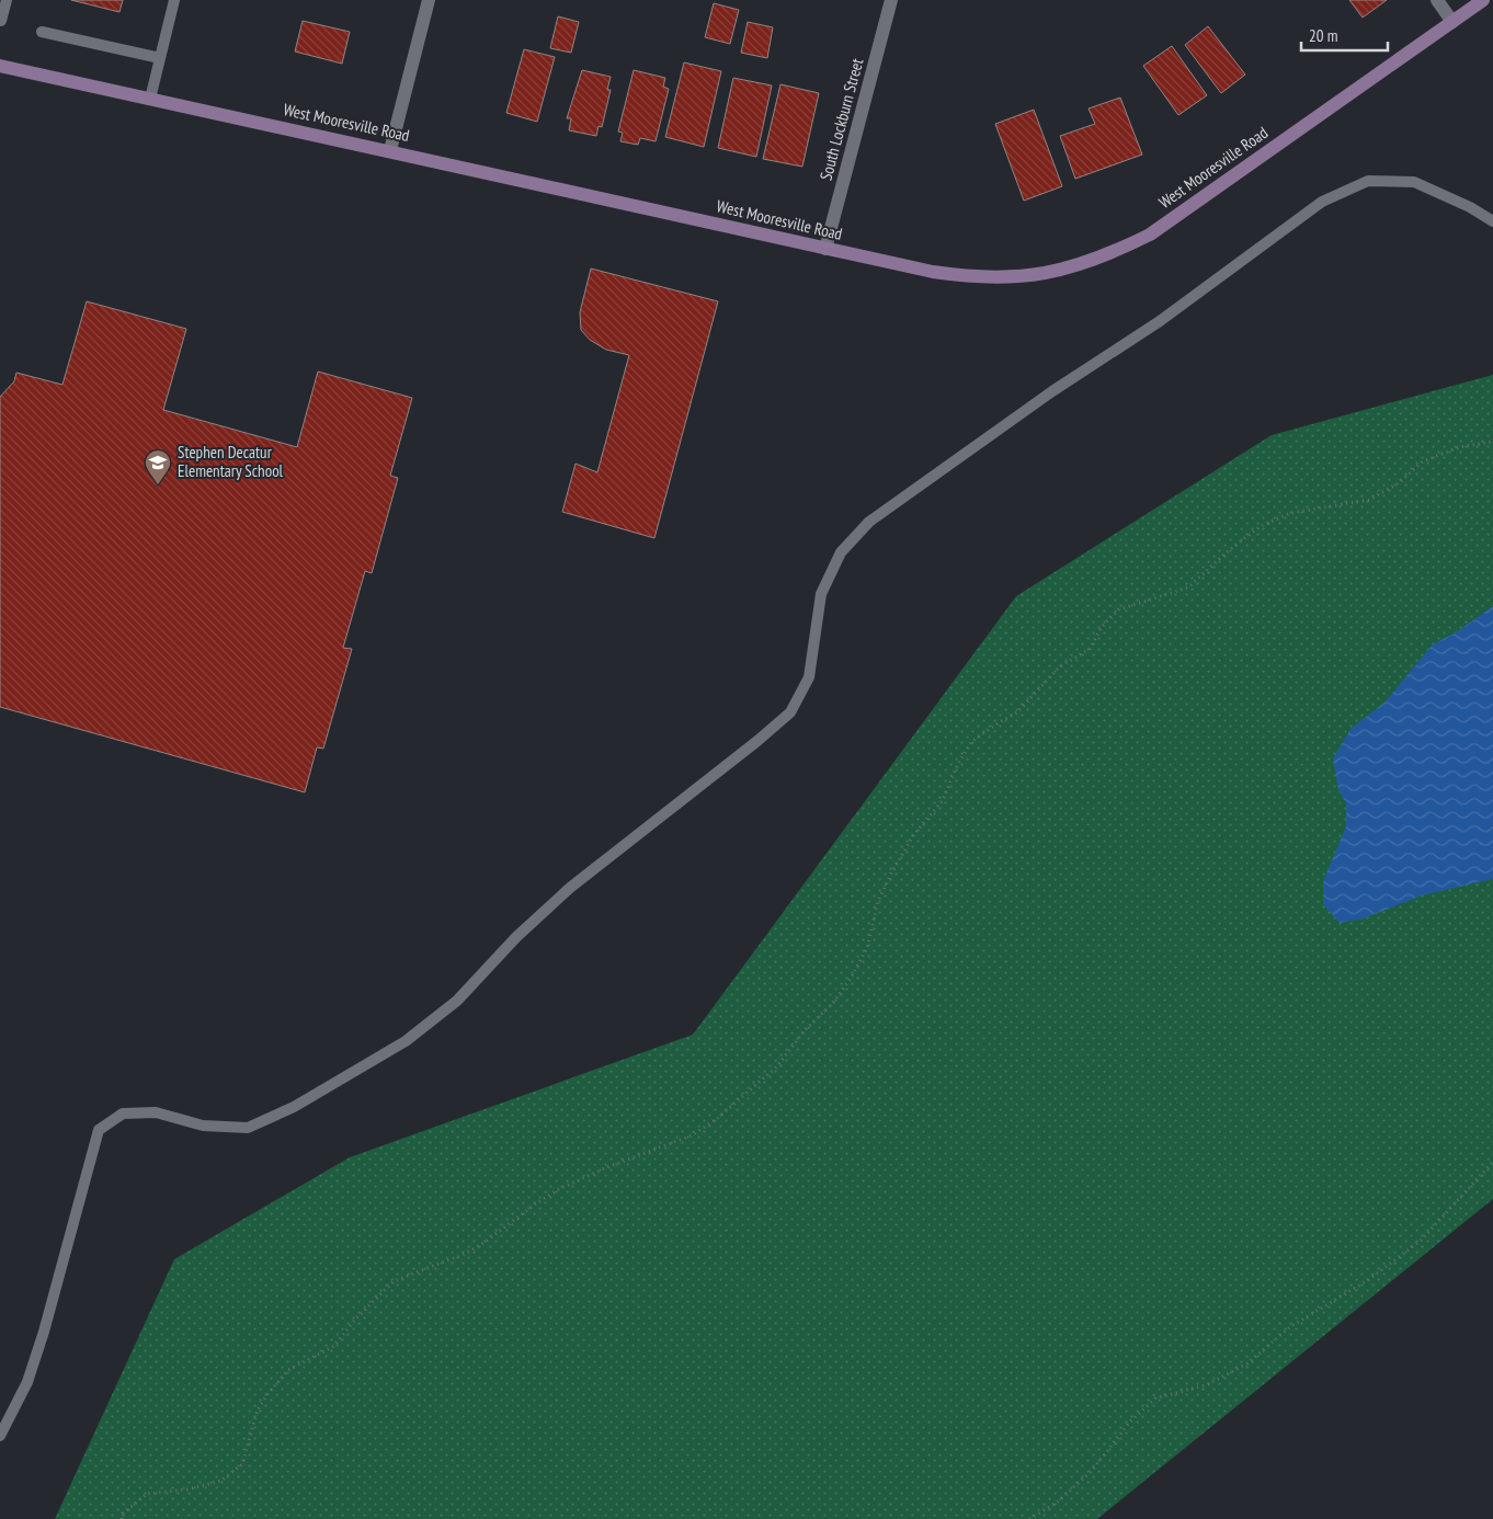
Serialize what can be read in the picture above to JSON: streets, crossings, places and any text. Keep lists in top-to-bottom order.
{
  "streets": {
    "main road": ["West Mooresville Road"],
    "street": ["South Lockburn Street"]
  },
  "crossings": [
    ["South Lockburn Street", "West Mooresville Road"]
  ],
  "places": {
    "school or university": ["Stephen Decatur Elementary School"]
  },
  "scale_bar": "20 m"
}
